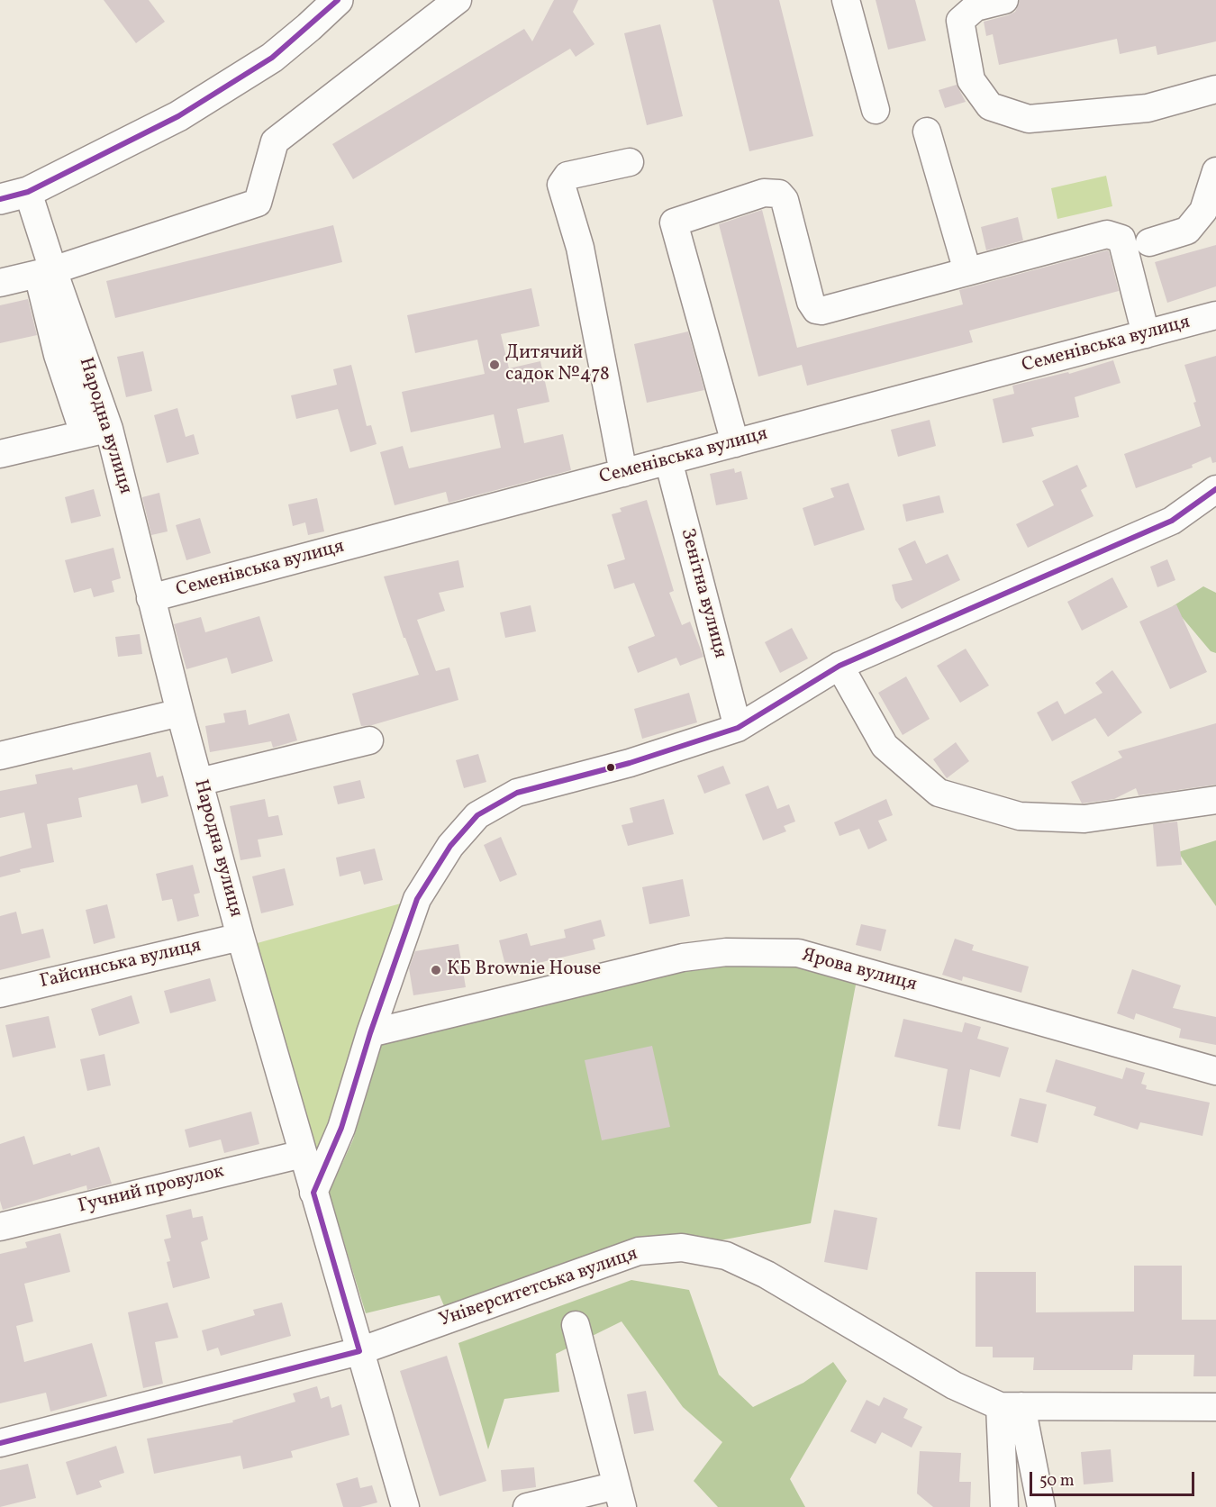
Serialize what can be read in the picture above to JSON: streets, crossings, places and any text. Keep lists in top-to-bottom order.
{
  "streets": {
    "street": [
      "Семенівська вулиця",
      "Народна вулиця",
      "Зенітна вулиця",
      "Гайсинська вулиця",
      "Ярова вулиця",
      "Гучний провулок",
      "Університетська вулиця"
    ]
  },
  "crossings": [
    ["Семенівська вулиця", "Народна вулиця"],
    ["Семенівська вулиця", "Зенітна вулиця"],
    ["Народна вулиця", "Гайсинська вулиця"],
    ["Народна вулиця", "Гучний провулок"],
    ["Народна вулиця", "Університетська вулиця"]
  ],
  "places": ["Дитячий садок №478", "КБ Brownie House"],
  "scale_bar": "50 m"
}
